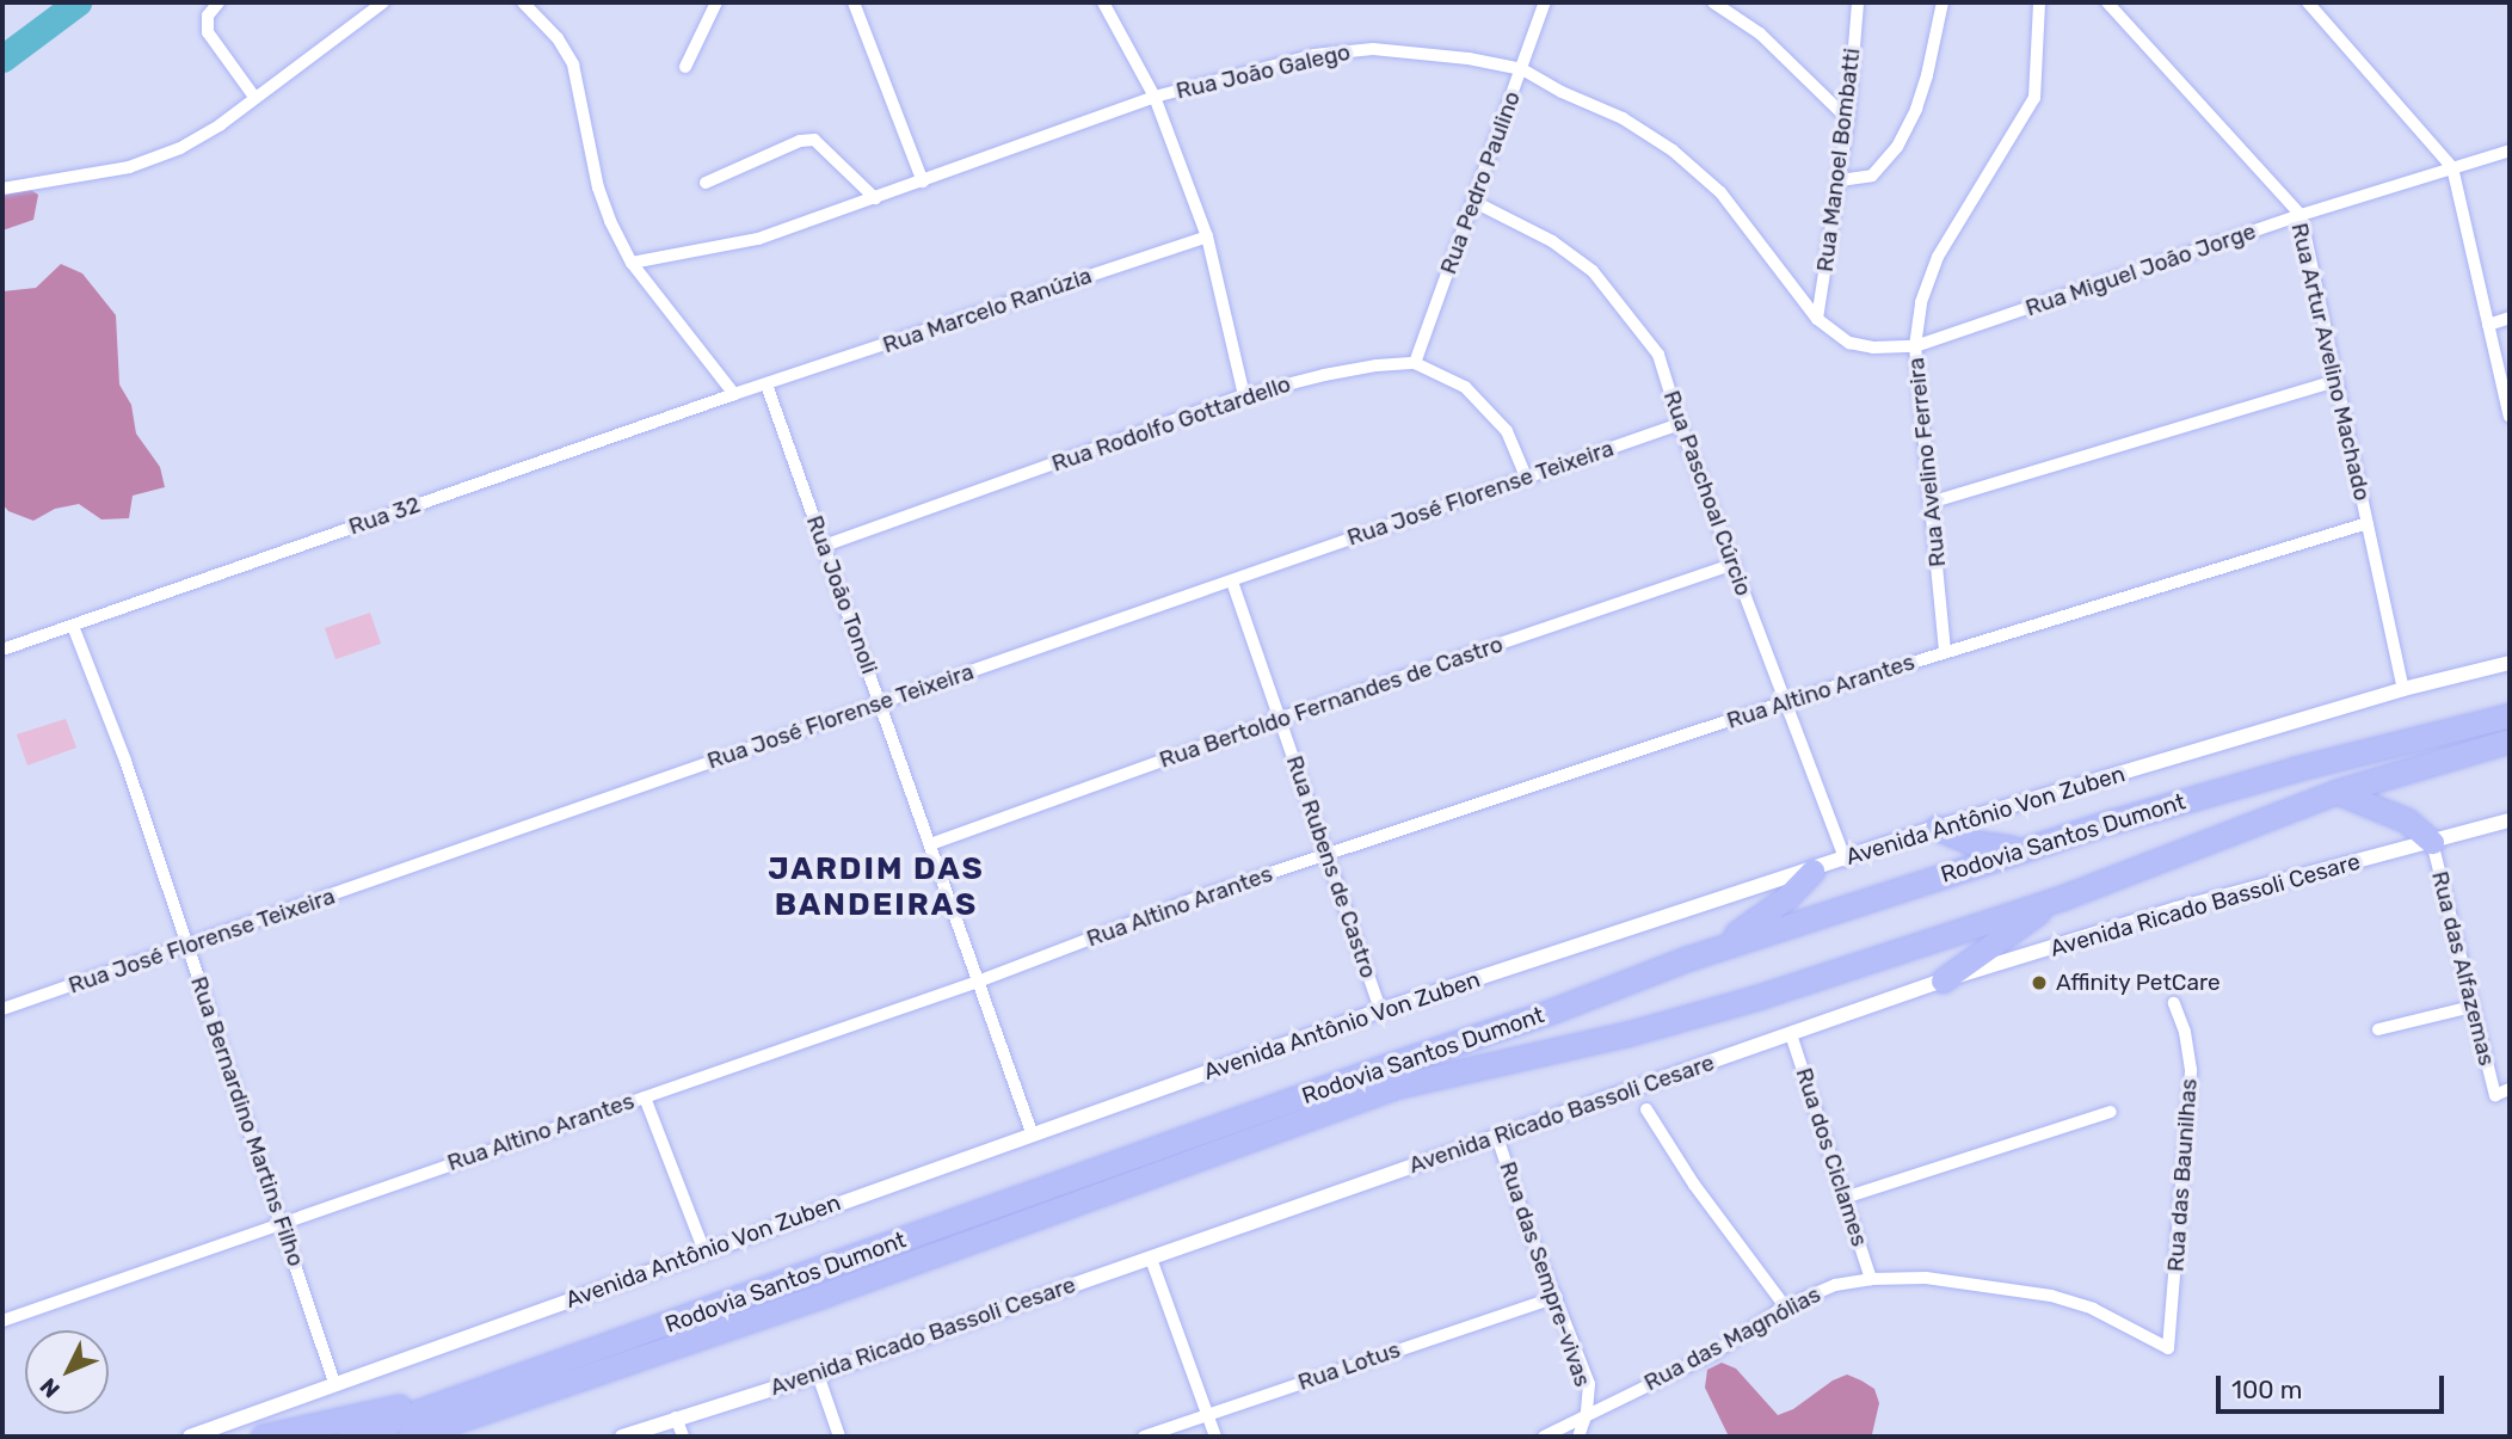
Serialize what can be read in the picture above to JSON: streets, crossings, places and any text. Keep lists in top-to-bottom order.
{
  "streets": {
    "highway": ["Rodovia Santos Dumont"],
    "street": [
      "Rua João Galego",
      "Rua Manoel Bombatti",
      "Rua Pedro Paulino",
      "Rua Miguel João Jorge",
      "Rua Marcelo Ranúzia",
      "Rua Artur Avelino Machado",
      "Rua Rodolfo Gottardello",
      "Rua Avelino Ferreira",
      "Rua José Florense Teixeira",
      "Rua Paschoal Cúrcio",
      "Rua 32",
      "Rua João Tonoli",
      "Rua Altino Arantes",
      "Rua Bertoldo Fernandes de Castro",
      "Avenida Antônio Von Zuben",
      "Rua Rubens de Castro",
      "Avenida Ricado Bassoli Cesare",
      "Rua das Alfazemas",
      "Rua Bernardino Martins Filho",
      "Rua dos Ciclames",
      "Rua das Baunilhas",
      "Rua das Sempre-vivas",
      "Rua das Magnólias",
      "Rua Lotus"
    ]
  },
  "crossings": [
    ["Rua João Galego", "Rua Manoel Bombatti"],
    ["Rua João Galego", "Rua Pedro Paulino"],
    ["Rua João Galego", "Rua Miguel João Jorge"],
    ["Rua João Galego", "Rua Avelino Ferreira"],
    ["Rua Pedro Paulino", "Rua Rodolfo Gottardello"],
    ["Rua Pedro Paulino", "Rua Paschoal Cúrcio"],
    ["Rua Miguel João Jorge", "Rua Artur Avelino Machado"],
    ["Rua Miguel João Jorge", "Rua Avelino Ferreira"],
    ["Rua Marcelo Ranúzia", "Rua 32"],
    ["Rua Marcelo Ranúzia", "Rua João Tonoli"],
    ["Rua Artur Avelino Machado", "Rua Altino Arantes"],
    ["Rua Artur Avelino Machado", "Avenida Antônio Von Zuben"],
    ["Rua Rodolfo Gottardello", "Rua João Tonoli"],
    ["Rua Avelino Ferreira", "Rua Altino Arantes"],
    ["Rua José Florense Teixeira", "Rua Paschoal Cúrcio"],
    ["Rua José Florense Teixeira", "Rua João Tonoli"],
    ["Rua José Florense Teixeira", "Rua Rubens de Castro"],
    ["Rua José Florense Teixeira", "Rua Bernardino Martins Filho"],
    ["Rua Paschoal Cúrcio", "Rua Altino Arantes"],
    ["Rua Paschoal Cúrcio", "Rua Bertoldo Fernandes de Castro"],
    ["Rua Paschoal Cúrcio", "Avenida Antônio Von Zuben"],
    ["Rua 32", "Rua João Tonoli"],
    ["Rua 32", "Rua Bernardino Martins Filho"],
    ["Rua João Tonoli", "Rua Altino Arantes"],
    ["Rua João Tonoli", "Rua Bertoldo Fernandes de Castro"],
    ["Rua João Tonoli", "Avenida Antônio Von Zuben"],
    ["Rua Altino Arantes", "Rua Rubens de Castro"],
    ["Rua Altino Arantes", "Rua Bernardino Martins Filho"],
    ["Rua Bertoldo Fernandes de Castro", "Rua Rubens de Castro"],
    ["Avenida Antônio Von Zuben", "Rua Rubens de Castro"],
    ["Avenida Antônio Von Zuben", "Rua Bernardino Martins Filho"],
    ["Avenida Ricado Bassoli Cesare", "Rua das Alfazemas"],
    ["Avenida Ricado Bassoli Cesare", "Rua dos Ciclames"],
    ["Avenida Ricado Bassoli Cesare", "Rua das Sempre-vivas"],
    ["Rua dos Ciclames", "Rua das Magnólias"],
    ["Rua das Baunilhas", "Rua das Magnólias"],
    ["Rua das Sempre-vivas", "Rua das Magnólias"],
    ["Rua das Sempre-vivas", "Rua Lotus"]
  ],
  "districts": ["JARDIM DAS BANDEIRAS"],
  "places": ["Affinity PetCare"],
  "scale_bar": "100 m",
  "north": "bottom left"
}
